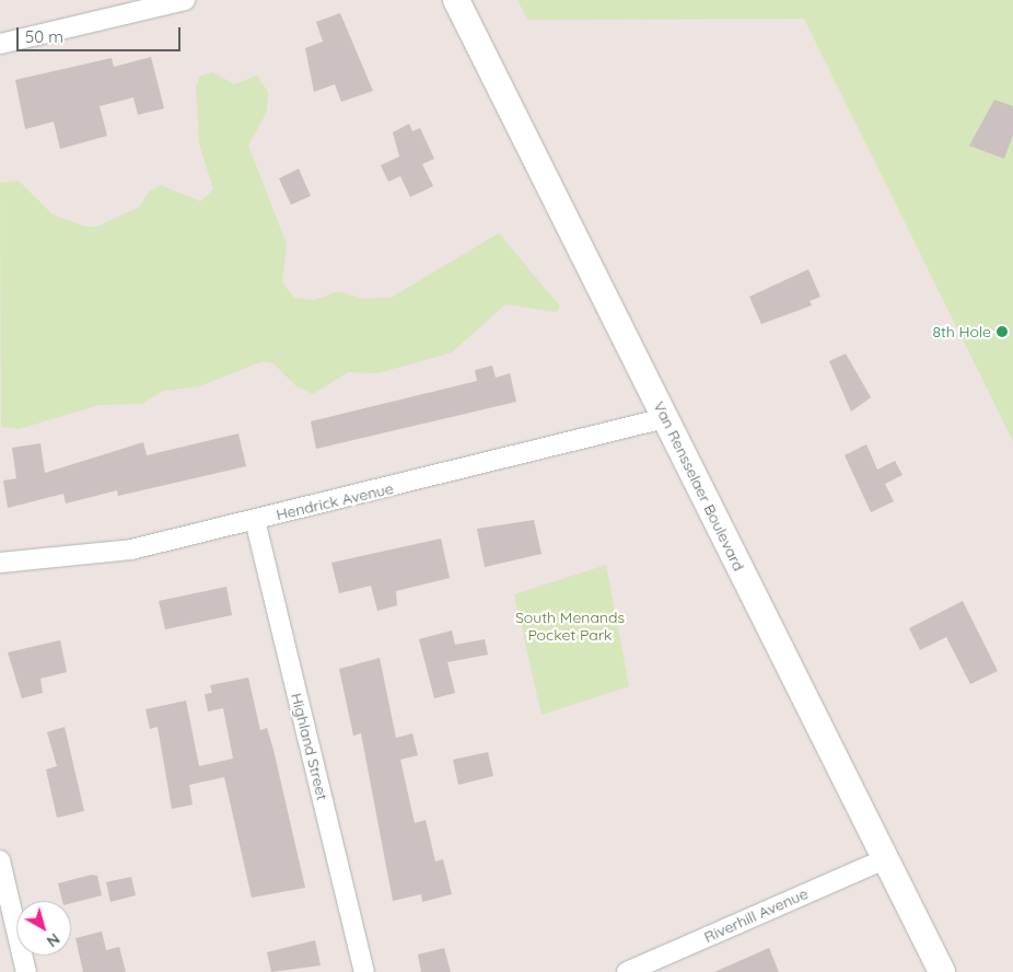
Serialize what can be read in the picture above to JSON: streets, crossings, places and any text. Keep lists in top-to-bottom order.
{
  "streets": {
    "main road": ["Van Rensselaer Boulevard"],
    "street": ["Hendrick Avenue", "Highland Street", "Riverhill Avenue"]
  },
  "crossings": [
    ["Van Rensselaer Boulevard", "Hendrick Avenue"],
    ["Van Rensselaer Boulevard", "Riverhill Avenue"],
    ["Hendrick Avenue", "Highland Street"]
  ],
  "parks": ["South Menands Pocket Park"],
  "places": ["8th Hole"],
  "scale_bar": "50 m",
  "north": "bottom right"
}
